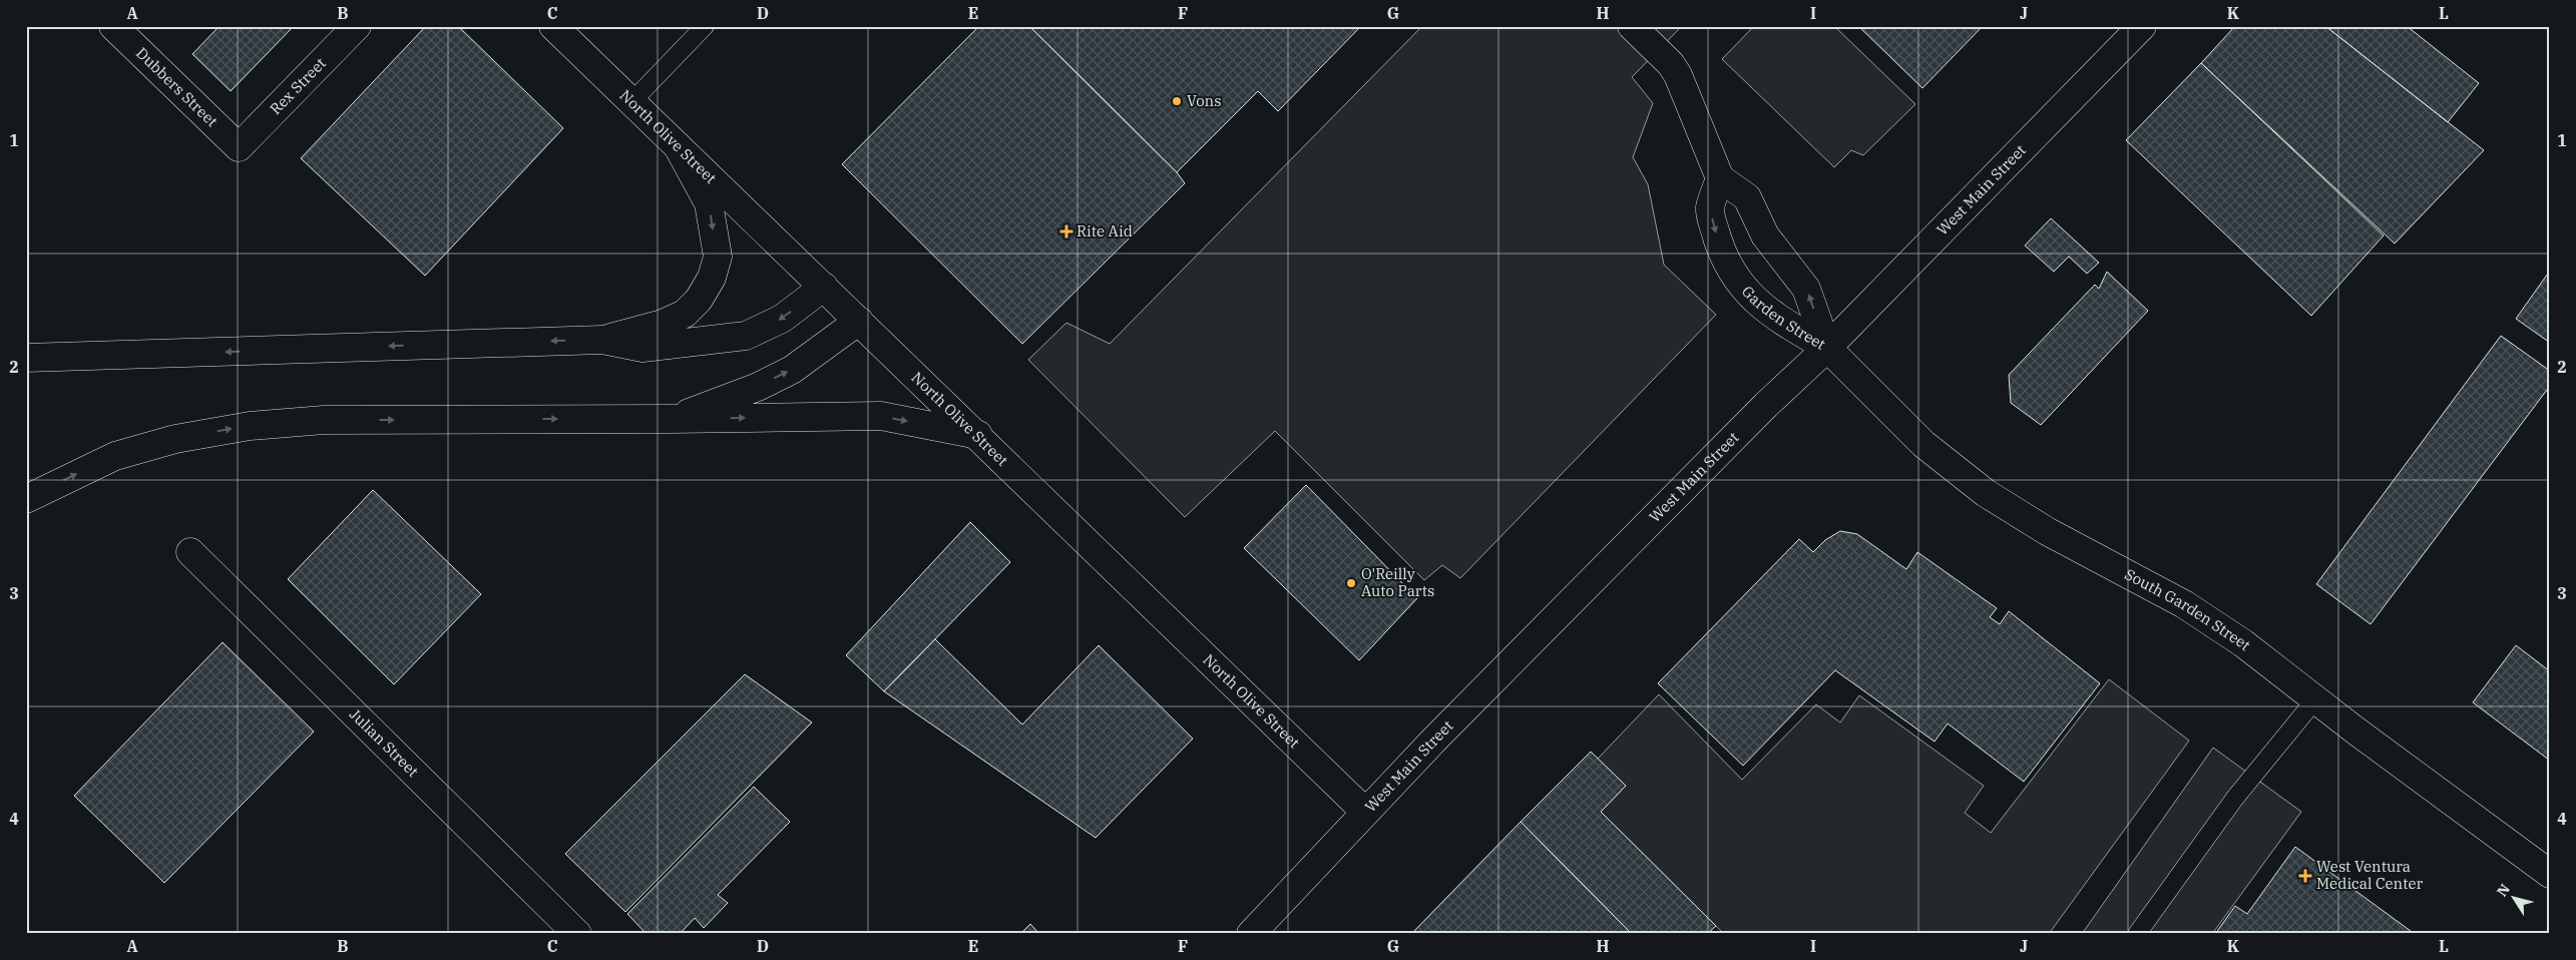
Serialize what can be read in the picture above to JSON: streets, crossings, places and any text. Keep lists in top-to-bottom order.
{
  "streets": {
    "main road": [
      "Dubbers Street",
      "Rex Street",
      "North Olive Street",
      "West Main Street",
      "Garden Street",
      "South Garden Street",
      "Julian Street"
    ]
  },
  "crossings": [
    ["Dubbers Street", "Rex Street"],
    ["North Olive Street", "West Main Street"],
    ["West Main Street", "Garden Street"],
    ["West Main Street", "South Garden Street"],
    ["Garden Street", "South Garden Street"]
  ],
  "places": {
    "other": ["Vons", "O'Reilly Auto Parts"],
    "health": ["Rite Aid", "West Ventura Medical Center"]
  },
  "north": "top left",
  "grid": {
    "columns": [
      "A",
      "B",
      "C",
      "D",
      "E",
      "F",
      "G",
      "H",
      "I",
      "J",
      "K",
      "L"
    ],
    "rows": [
      "1",
      "2",
      "3",
      "4"
    ]
  }
}
